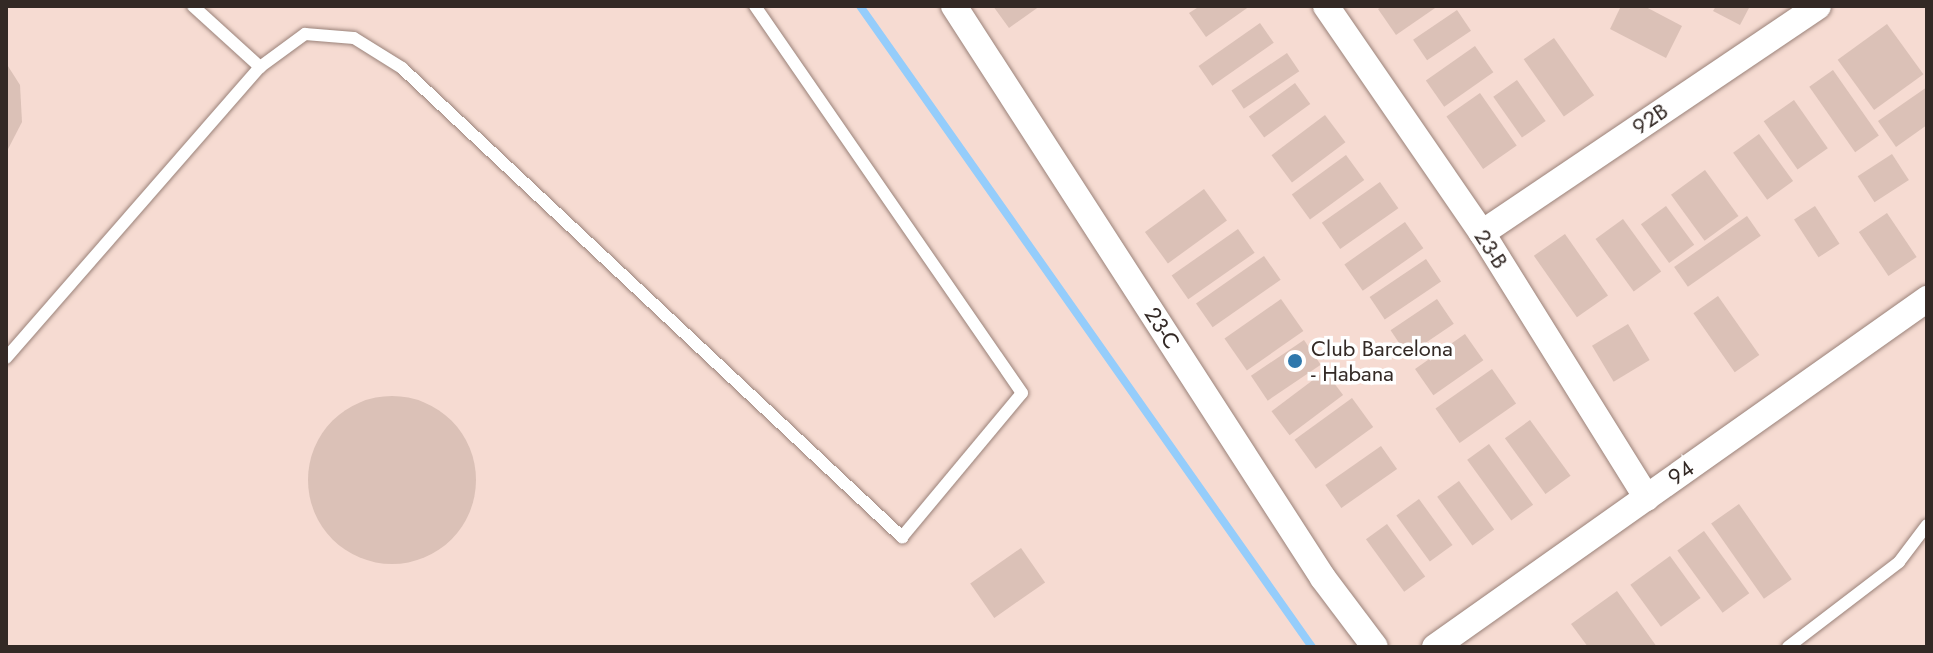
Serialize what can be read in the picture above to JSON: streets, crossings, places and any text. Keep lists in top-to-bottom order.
{
  "streets": {
    "street": [
      "92B",
      "23-B",
      "23-C",
      "94"
    ]
  },
  "crossings": [
    ["92B", "23-B"],
    ["23-B", "94"]
  ],
  "places": ["Club Barcelona - Habana"]
}
